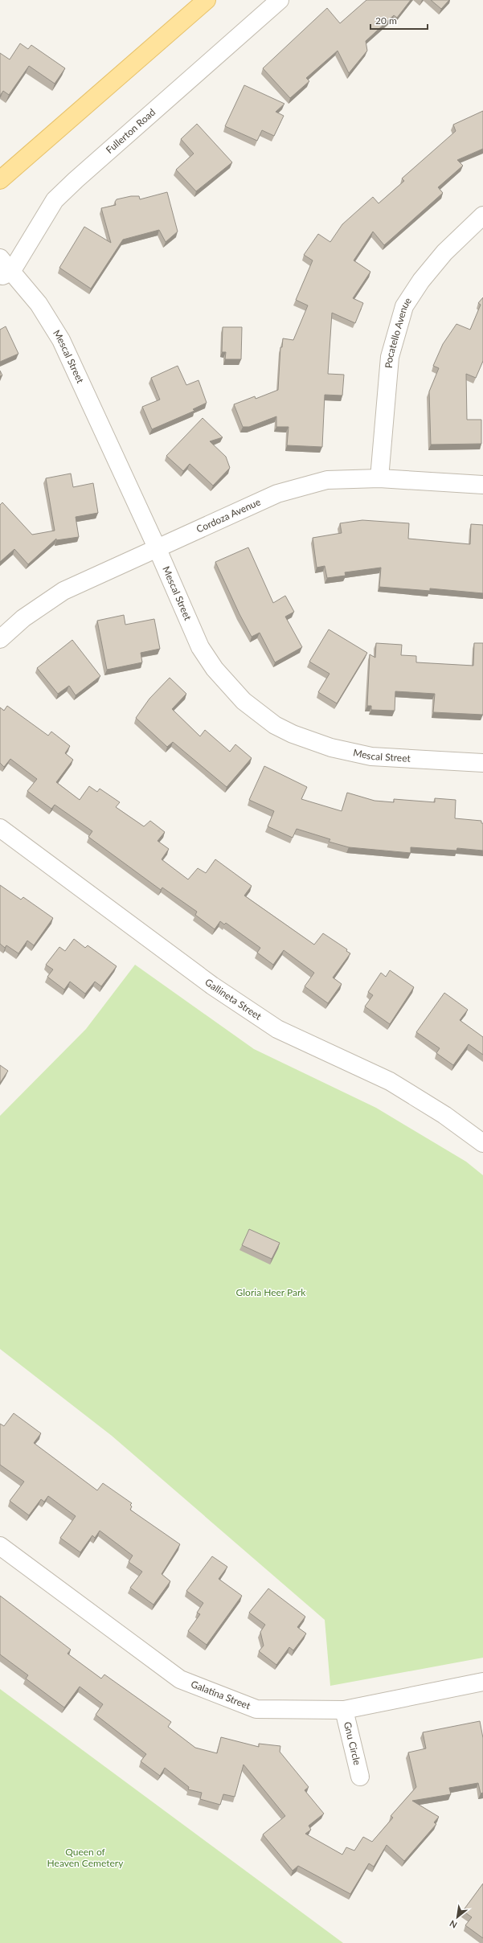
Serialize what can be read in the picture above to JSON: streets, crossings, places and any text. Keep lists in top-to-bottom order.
{
  "streets": {
    "street": [
      "Fullerton Road",
      "Pocatello Avenue",
      "Mescal Street",
      "Cordoza Avenue",
      "Gallineta Street",
      "Galatina Street",
      "Gnu Circle"
    ]
  },
  "crossings": [
    ["Fullerton Road", "Mescal Street"],
    ["Pocatello Avenue", "Cordoza Avenue"],
    ["Mescal Street", "Cordoza Avenue"],
    ["Galatina Street", "Gnu Circle"]
  ],
  "parks": ["Gloria Heer Park", "Queen of Heaven Cemetery"],
  "scale_bar": "20 m",
  "north": "bottom left"
}
